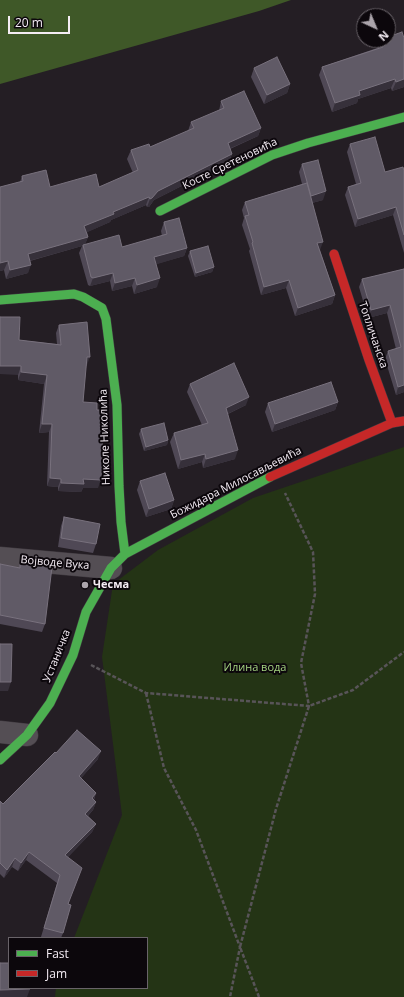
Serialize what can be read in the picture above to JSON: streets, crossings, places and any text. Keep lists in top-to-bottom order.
{
  "streets": {
    "street": [
      "Косте Сретеновића",
      "Топличанска",
      "Николе Николића",
      "Божидара Милосављевића",
      "Војводе Вука",
      "Устаничка"
    ]
  },
  "crossings": [
    ["Топличанска", "Божидара Милосављевића"],
    ["Николе Николића", "Божидара Милосављевића"],
    ["Николе Николића", "Војводе Вука"],
    ["Николе Николића", "Устаничка"],
    ["Божидара Милосављевића", "Војводе Вука"],
    ["Божидара Милосављевића", "Устаничка"],
    ["Војводе Вука", "Устаничка"]
  ],
  "parks": ["Илина вода"],
  "places": ["Чесма"],
  "legend": ["Fast", "Jam"],
  "scale_bar": "20 m",
  "north": "bottom right"
}
